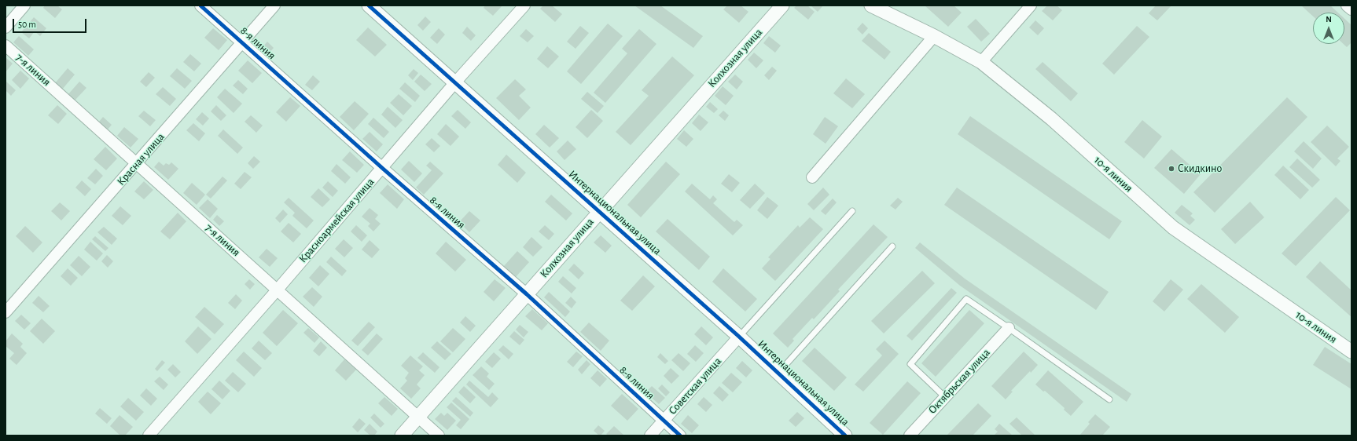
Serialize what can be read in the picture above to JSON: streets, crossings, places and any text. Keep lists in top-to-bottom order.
{
  "streets": {
    "street": [
      "8-я линия",
      "Колхозная улица",
      "7-я линия",
      "Красная улица",
      "10-я линия",
      "Интернациональная улица",
      "Красноармейская улица",
      "Октябрьская улица",
      "Советская улица"
    ]
  },
  "crossings": [
    ["8-я линия", "Колхозная улица"],
    ["8-я линия", "Красная улица"],
    ["8-я линия", "Красноармейская улица"],
    ["8-я линия", "Советская улица"],
    ["Колхозная улица", "7-я линия"],
    ["Колхозная улица", "Интернациональная улица"],
    ["7-я линия", "Красная улица"],
    ["7-я линия", "Красноармейская улица"],
    ["Интернациональная улица", "Красноармейская улица"],
    ["Интернациональная улица", "Советская улица"]
  ],
  "places": ["Скидкино"],
  "scale_bar": "50 m",
  "north": "top"
}
